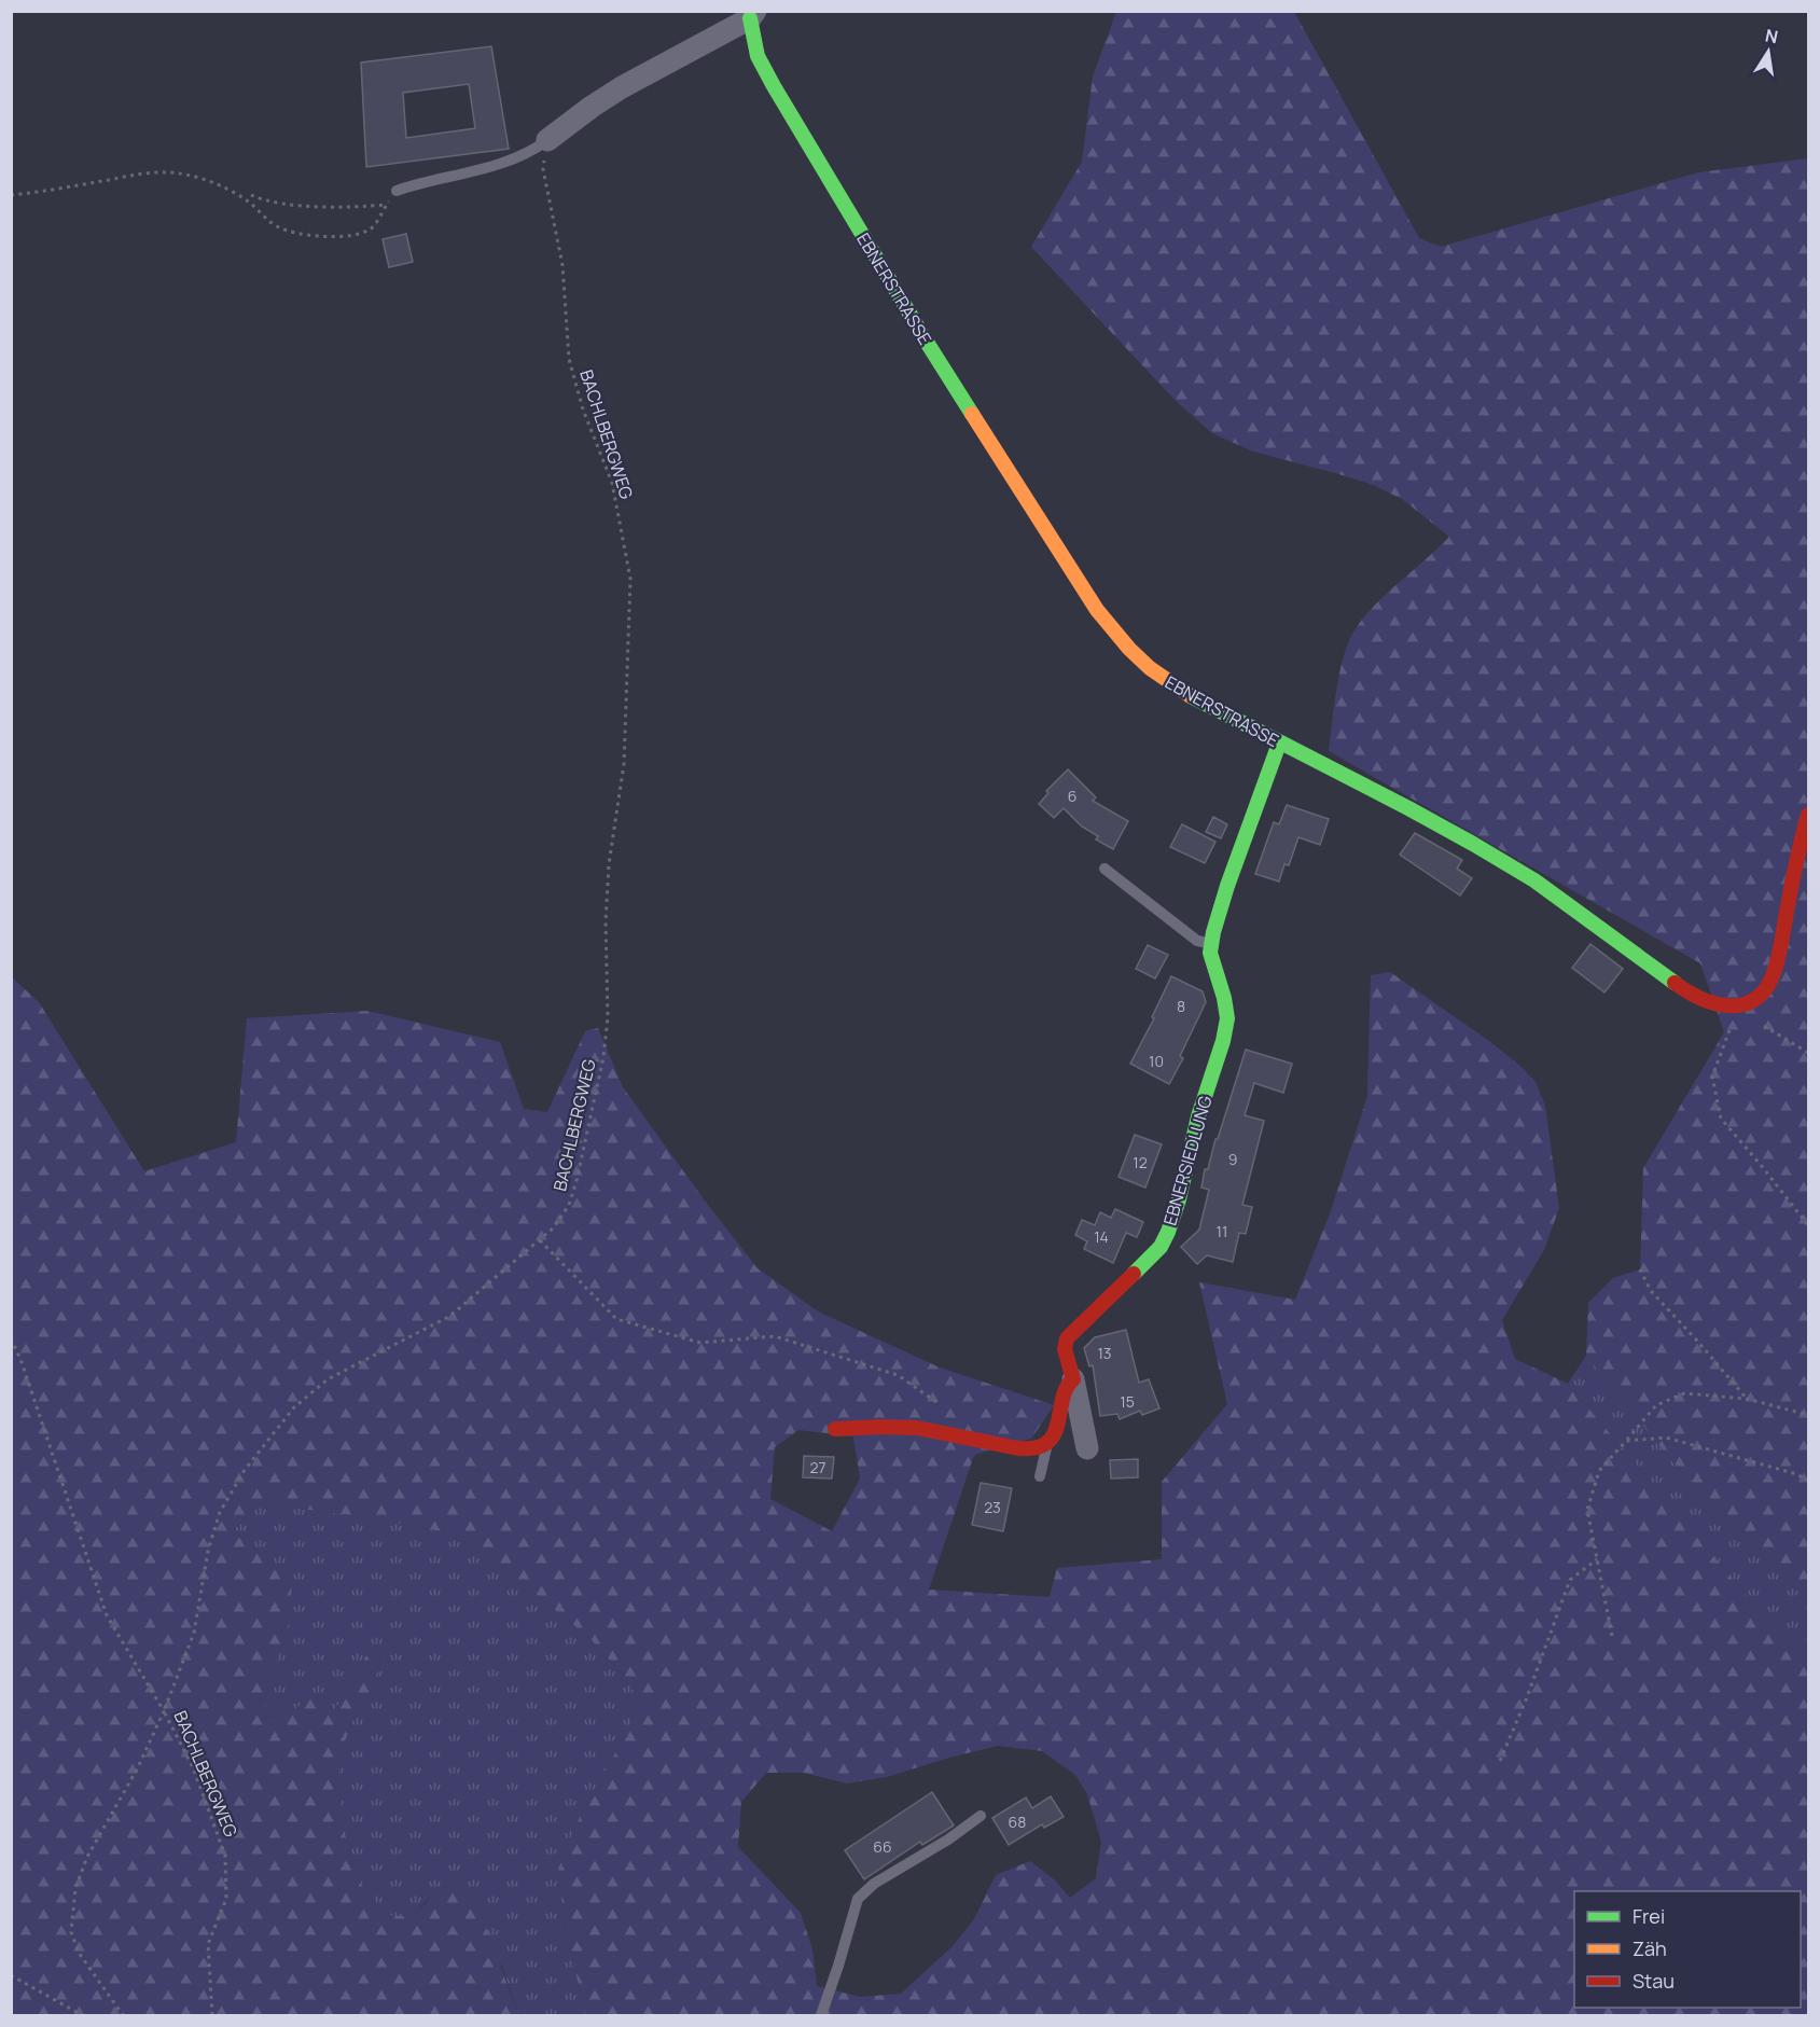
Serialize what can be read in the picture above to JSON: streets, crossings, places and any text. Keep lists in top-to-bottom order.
{
  "streets": {
    "street": ["EBNERSTRASSE", "EBNERSIEDLUNG"],
    "path": ["BACHLBERGWEG"]
  },
  "crossings": [
    ["EBNERSTRASSE", "BACHLBERGWEG"],
    ["EBNERSTRASSE", "EBNERSIEDLUNG"]
  ],
  "house_numbers": [
    "6",
    "8",
    "10",
    "9",
    "12",
    "11",
    "14",
    "13",
    "15",
    "27",
    "23",
    "68",
    "66"
  ],
  "legend": ["Frei", "Zäh", "Stau"],
  "north": "top"
}
